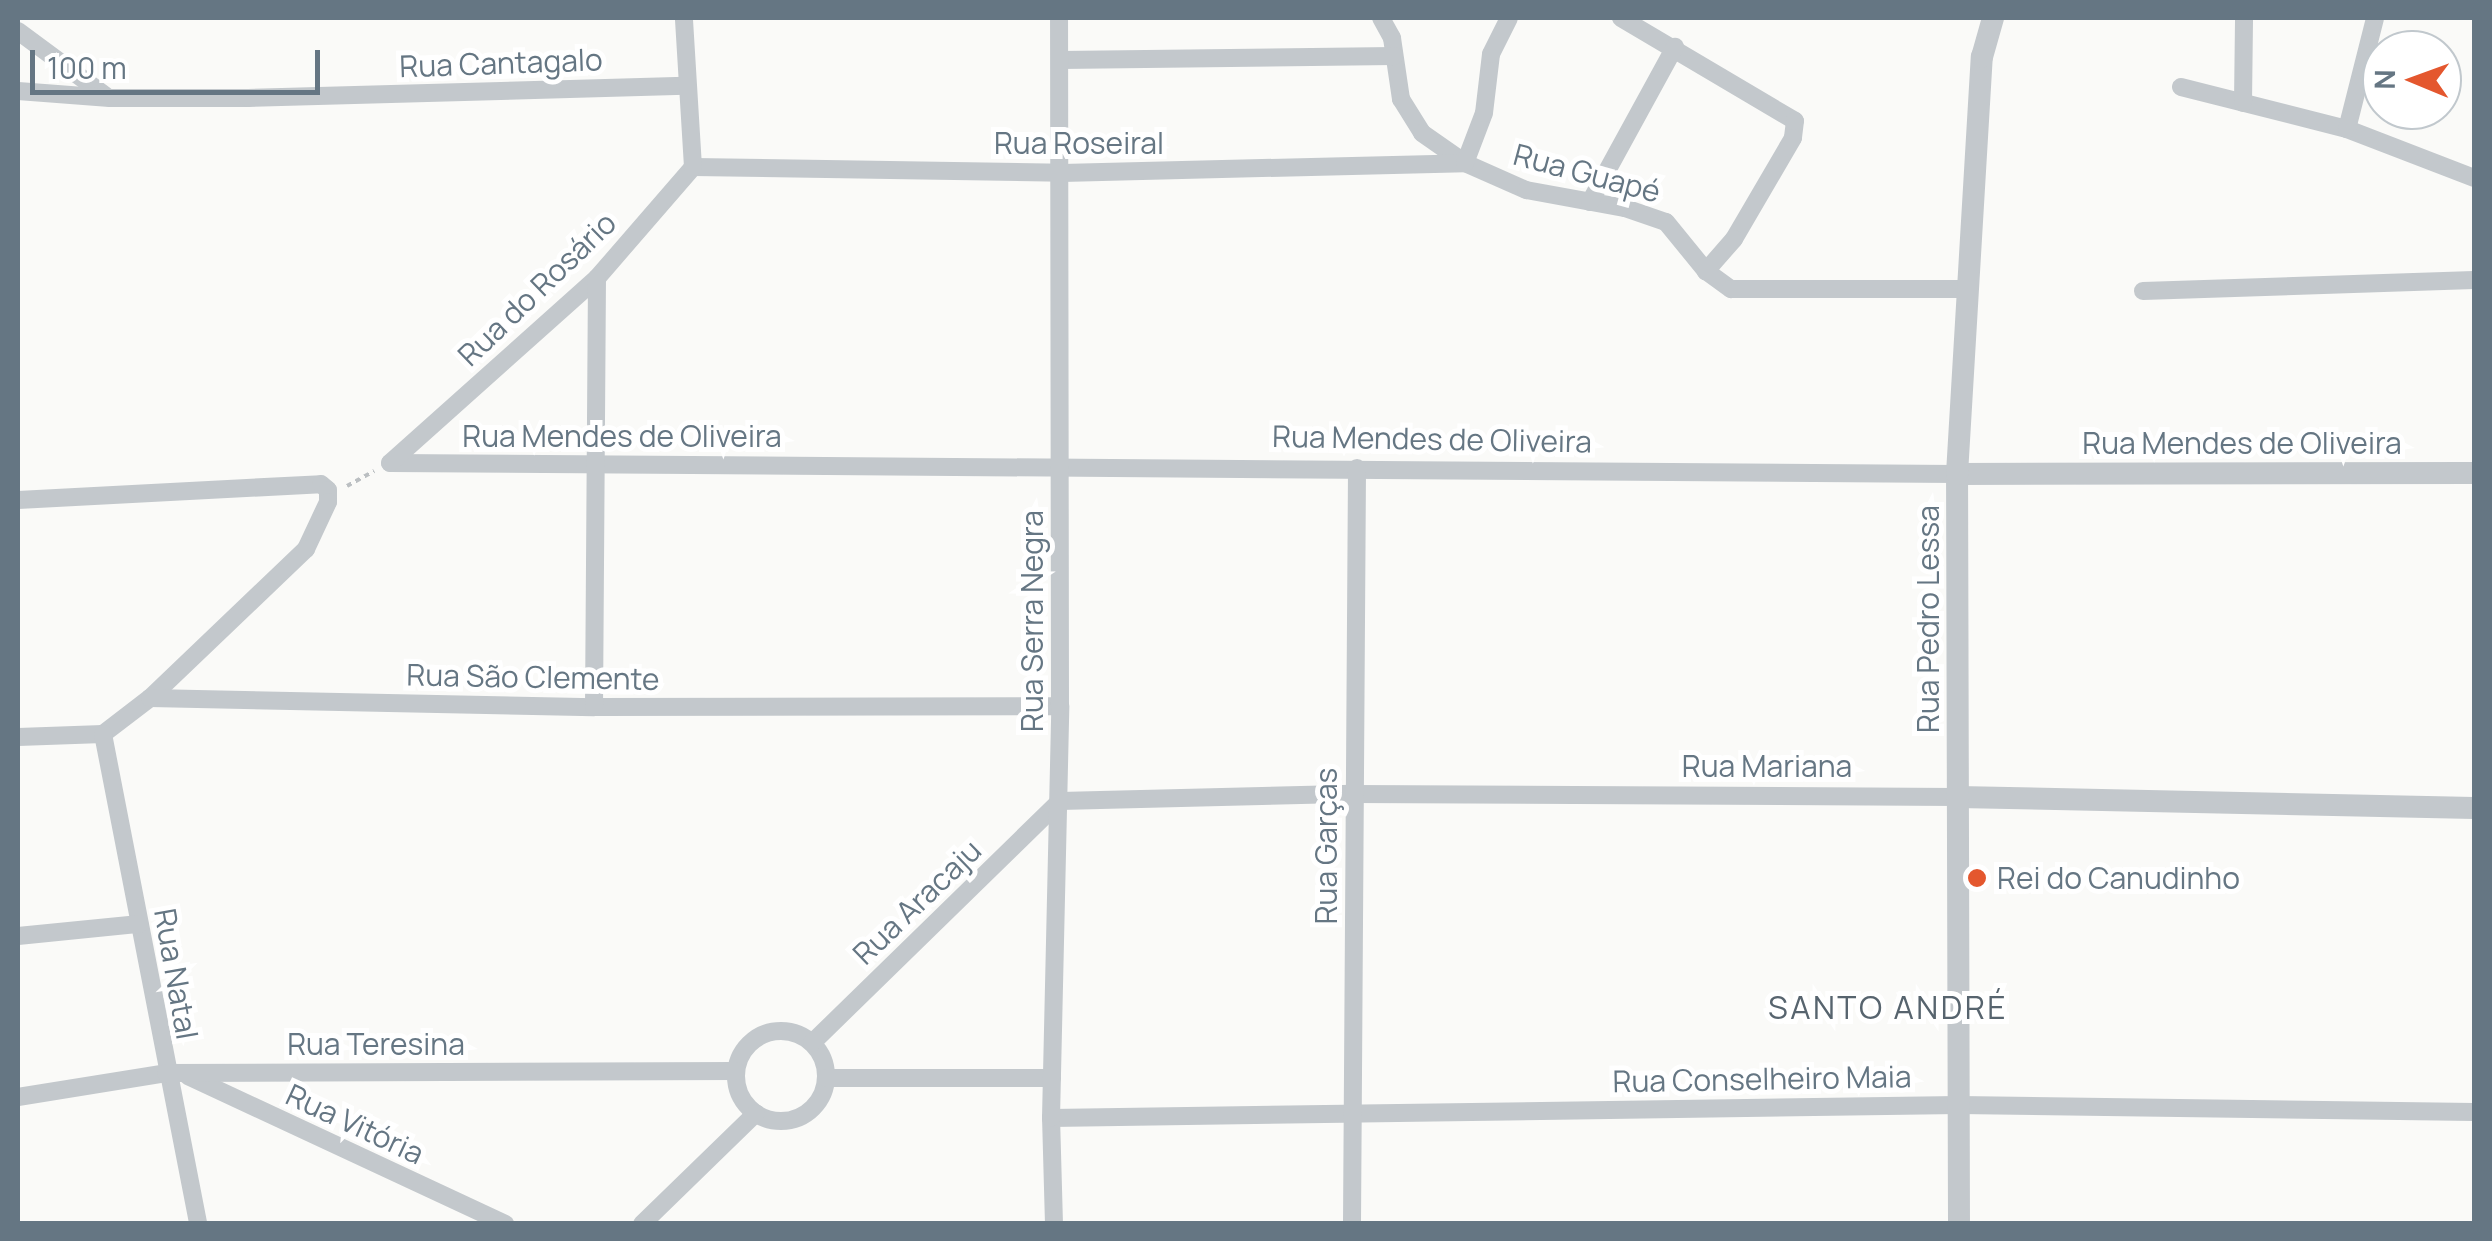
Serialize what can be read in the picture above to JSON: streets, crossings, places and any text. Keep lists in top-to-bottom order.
{
  "streets": {
    "street": [
      "Rua Cantagalo",
      "Rua Roseiral",
      "Rua Guapé",
      "Rua do Rosário",
      "Rua Mendes de Oliveira",
      "Rua Pedro Lessa",
      "Rua Serra Negra",
      "Rua São Clemente",
      "Rua Mariana",
      "Rua Garças",
      "Rua Aracaju",
      "Rua Natal",
      "Rua Teresina",
      "Rua Conselheiro Maia",
      "Rua Vitória"
    ]
  },
  "crossings": [
    ["Rua Roseiral", "Rua Guapé"],
    ["Rua Roseiral", "Rua do Rosário"],
    ["Rua Roseiral", "Rua Serra Negra"],
    ["Rua Guapé", "Rua Pedro Lessa"],
    ["Rua do Rosário", "Rua Mendes de Oliveira"],
    ["Rua Mendes de Oliveira", "Rua Pedro Lessa"],
    ["Rua Mendes de Oliveira", "Rua Serra Negra"],
    ["Rua Mendes de Oliveira", "Rua Garças"],
    ["Rua Pedro Lessa", "Rua Mariana"],
    ["Rua Pedro Lessa", "Rua Conselheiro Maia"],
    ["Rua Serra Negra", "Rua São Clemente"],
    ["Rua Serra Negra", "Rua Mariana"],
    ["Rua Serra Negra", "Rua Aracaju"],
    ["Rua Serra Negra", "Rua Conselheiro Maia"],
    ["Rua Mariana", "Rua Garças"],
    ["Rua Mariana", "Rua Aracaju"],
    ["Rua Garças", "Rua Conselheiro Maia"],
    ["Rua Aracaju", "Rua Teresina"],
    ["Rua Natal", "Rua Teresina"],
    ["Rua Natal", "Rua Vitória"],
    ["Rua Teresina", "Rua Vitória"]
  ],
  "districts": ["SANTO ANDRÉ"],
  "places": ["Rei do Canudinho"],
  "scale_bar": "100 m",
  "north": "left"
}
